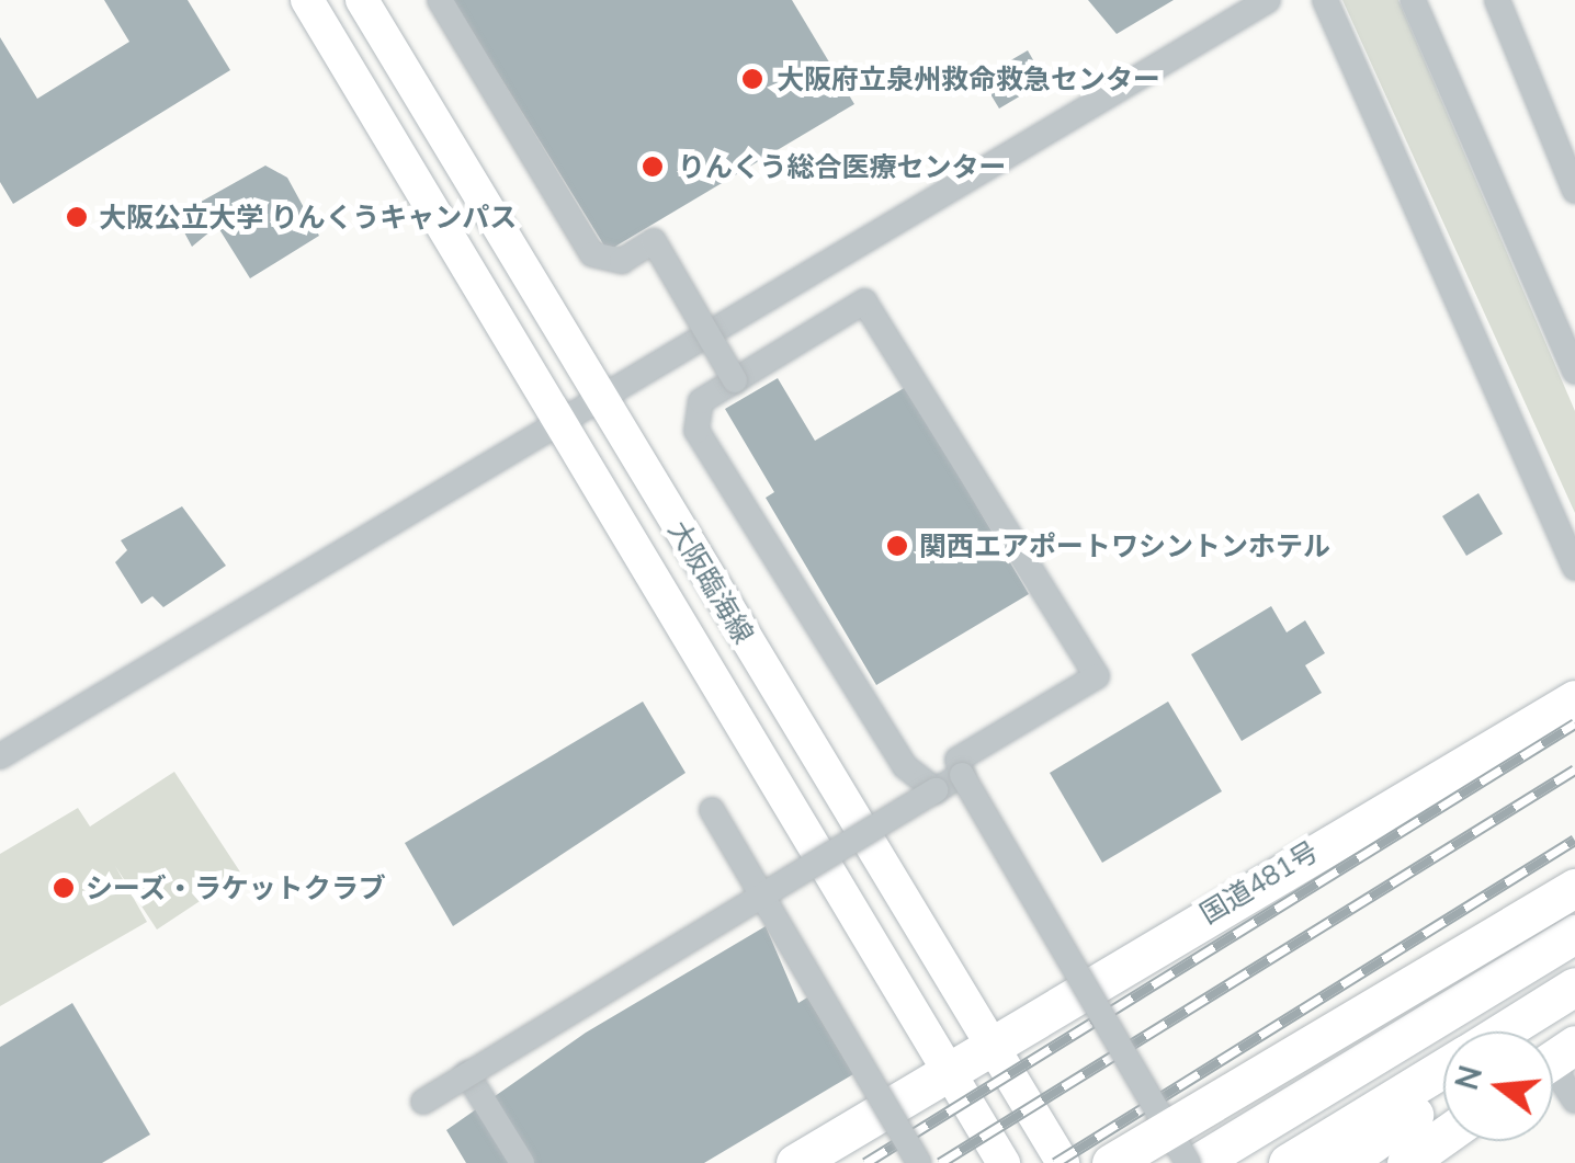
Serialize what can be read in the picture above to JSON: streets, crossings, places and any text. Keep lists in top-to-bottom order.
{
  "streets": {
    "highway": ["国道481号"],
    "main road": ["大阪臨海線"]
  },
  "crossings": [
    ["大阪臨海線", "国道481号"]
  ],
  "places": [
    "大阪府立泉州救命救急センター",
    "りんくう総合医療センター",
    "大阪公立大学 りんくうキャンパス",
    "関西エアポートワシントンホテル",
    "シーズ・ラケットクラブ"
  ],
  "north": "left"
}
